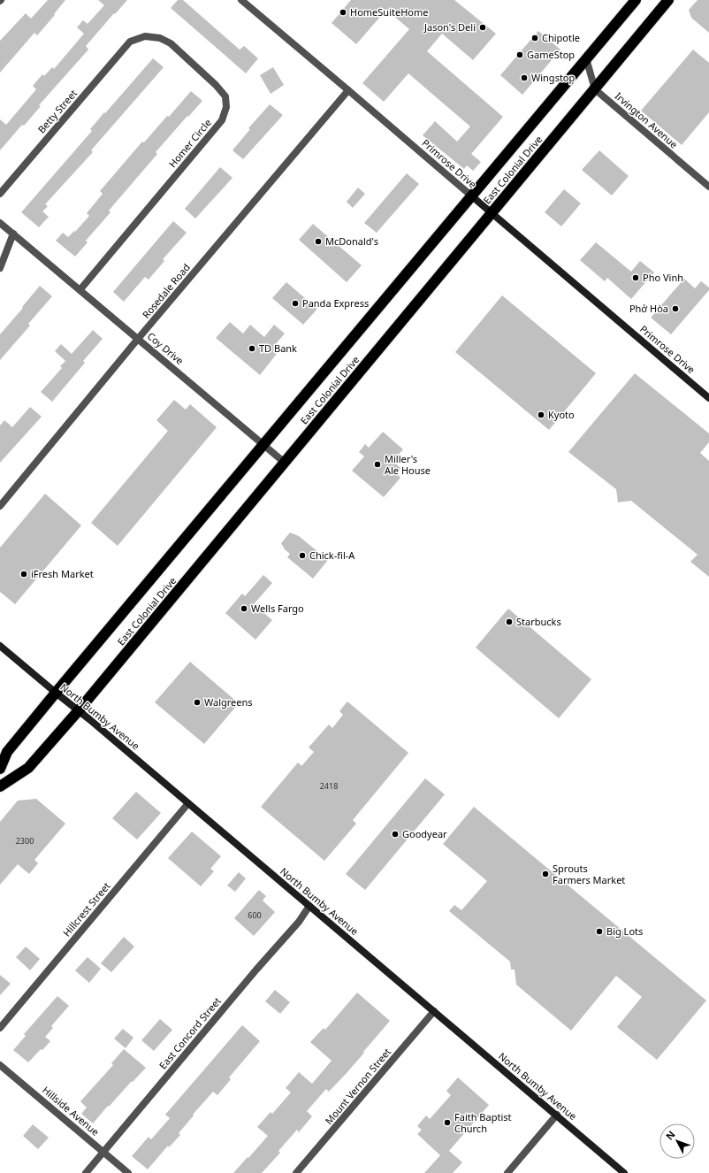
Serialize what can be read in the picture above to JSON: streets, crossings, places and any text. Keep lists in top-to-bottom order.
{
  "streets": {
    "highway": ["East Colonial Drive"],
    "street": [
      "Betty Street",
      "Irvington Avenue",
      "Homer Circle",
      "Primrose Drive",
      "Rosedale Road",
      "Coy Drive",
      "North Bumby Avenue",
      "Hillcrest Street",
      "East Concord Street",
      "Mount Vernon Street",
      "Hillside Avenue"
    ]
  },
  "crossings": [
    ["Betty Street", "Homer Circle"],
    ["Irvington Avenue", "East Colonial Drive"],
    ["Homer Circle", "Coy Drive"],
    ["Primrose Drive", "East Colonial Drive"],
    ["Primrose Drive", "Rosedale Road"],
    ["East Colonial Drive", "Coy Drive"],
    ["East Colonial Drive", "North Bumby Avenue"],
    ["Rosedale Road", "Coy Drive"],
    ["North Bumby Avenue", "Hillcrest Street"],
    ["North Bumby Avenue", "East Concord Street"],
    ["North Bumby Avenue", "Mount Vernon Street"],
    ["East Concord Street", "Hillside Avenue"]
  ],
  "places": [
    "HomeSuiteHome",
    "Jason's Deli",
    "Chipotle",
    "GameStop",
    "Wingstop",
    "McDonald's",
    "Pho Vinh",
    "Panda Express",
    "Phở Hòa",
    "TD Bank",
    "Kyoto",
    "Miller's Ale House",
    "Chick-fil-A",
    "iFresh Market",
    "Wells Fargo",
    "Starbucks",
    "Walgreens",
    "Goodyear",
    "Sprouts Farmers Market",
    "Big Lots",
    "Faith Baptist Church"
  ],
  "house_numbers": ["2418", "2300", "600"],
  "north": "top left"
}
